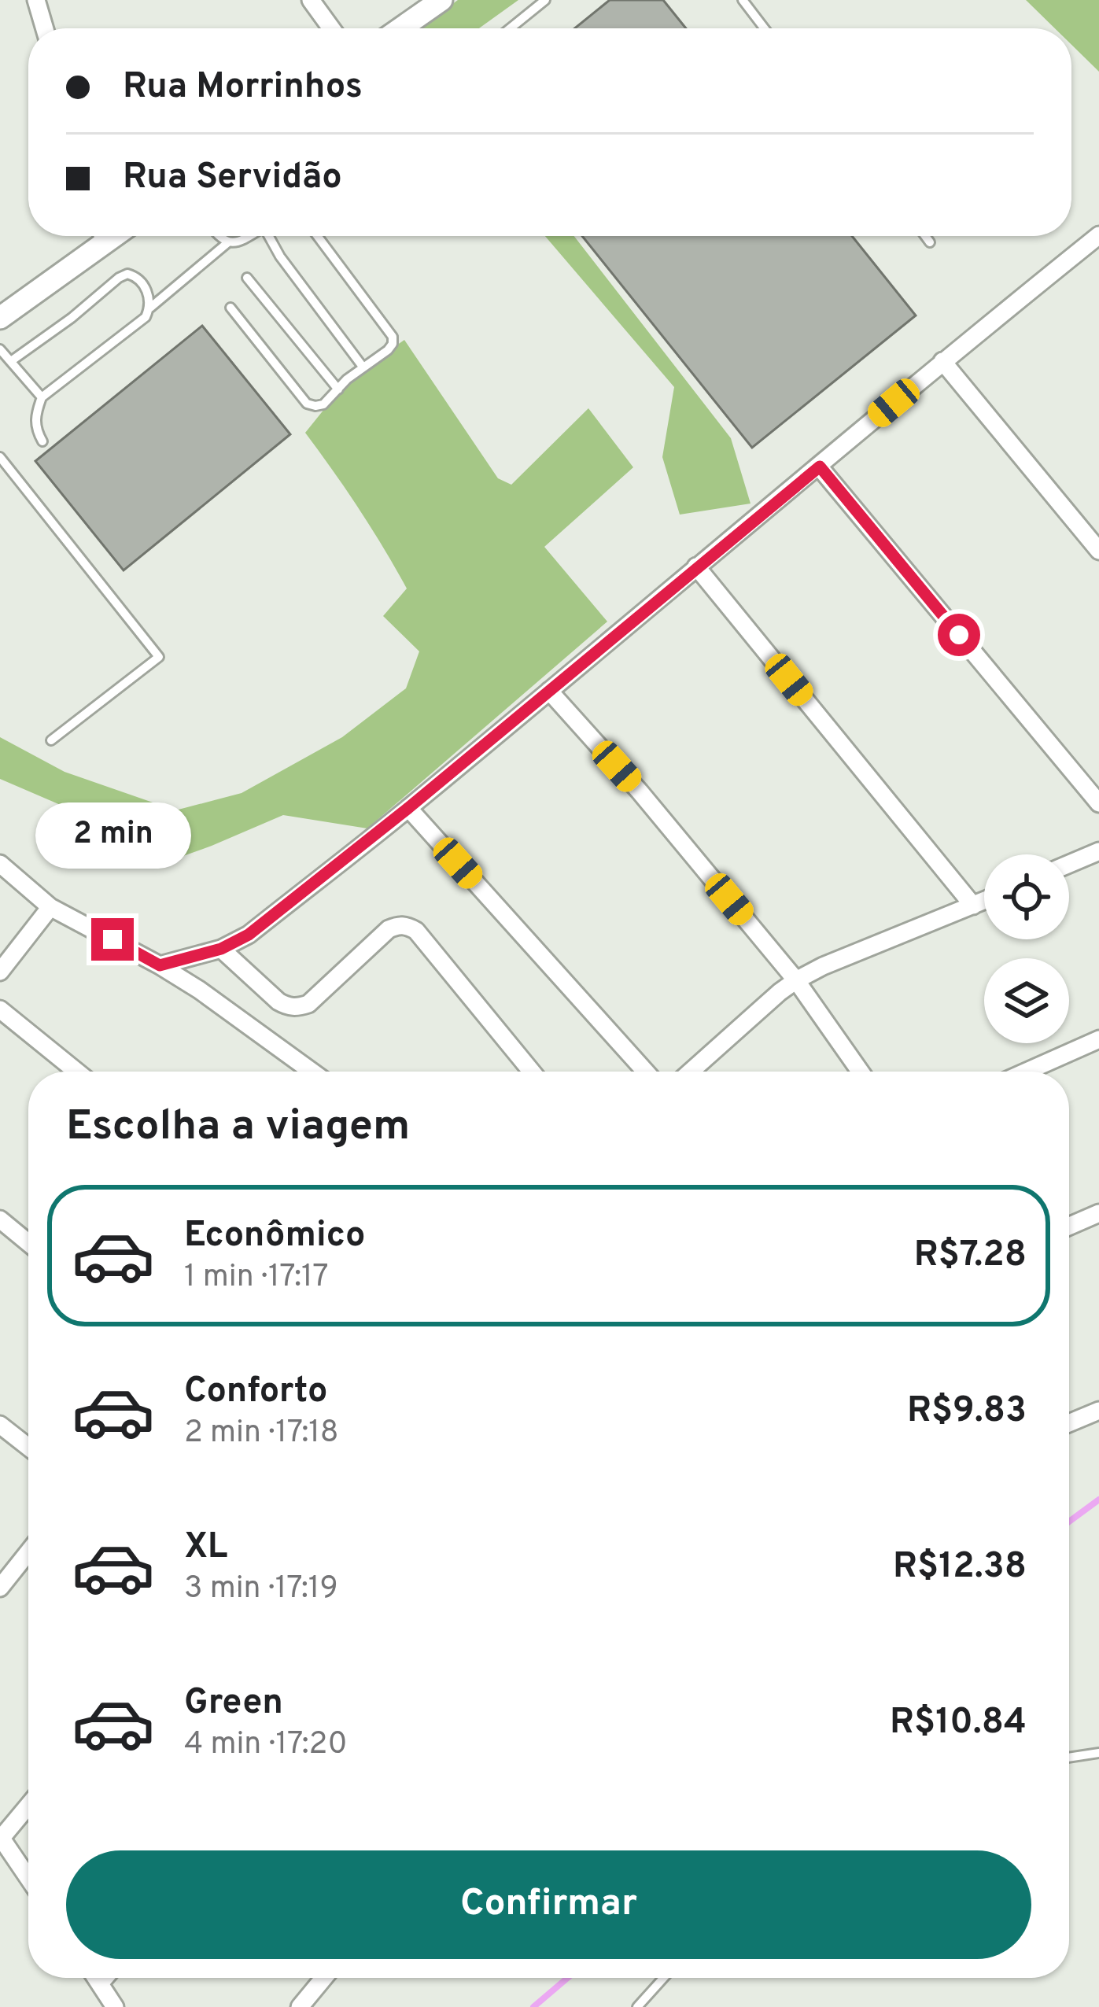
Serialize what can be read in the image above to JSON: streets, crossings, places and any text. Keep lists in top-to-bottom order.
{
  "page": {
    "banner": ["Rua Morrinhos", "Rua Servidão"],
    "bubble": "2 min",
    "heading": "Escolha a viagem",
    "list": [
      {
        "name": "Econômico",
        "note": "1 min · 17:17",
        "value": "R$7.28"
      },
      {
        "name": "Conforto",
        "note": "2 min · 17:18",
        "value": "R$9.83"
      },
      {
        "name": "XL",
        "note": "3 min · 17:19",
        "value": "R$12.38"
      },
      {
        "name": "Green",
        "note": "4 min · 17:20",
        "value": "R$10.84"
      }
    ],
    "buttons": "Confirmar"
  }
}
